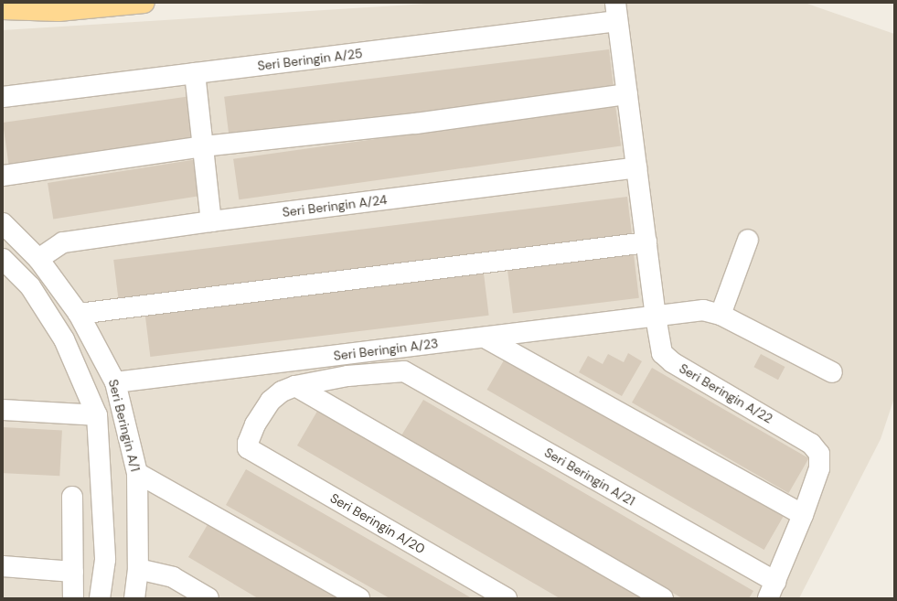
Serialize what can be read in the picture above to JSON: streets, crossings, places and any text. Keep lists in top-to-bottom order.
{
  "streets": {
    "street": [
      "Seri Beringin A/25",
      "Seri Beringin A/24",
      "Seri Beringin A/23",
      "Seri Beringin A/22",
      "Seri Beringin A/1",
      "Seri Beringin A/21",
      "Seri Beringin A/20"
    ]
  },
  "crossings": [
    ["Seri Beringin A/25", "Seri Beringin A/22"],
    ["Seri Beringin A/24", "Seri Beringin A/22"],
    ["Seri Beringin A/24", "Seri Beringin A/1"],
    ["Seri Beringin A/23", "Seri Beringin A/22"],
    ["Seri Beringin A/23", "Seri Beringin A/1"],
    ["Seri Beringin A/21", "Seri Beringin A/20"]
  ]
}
